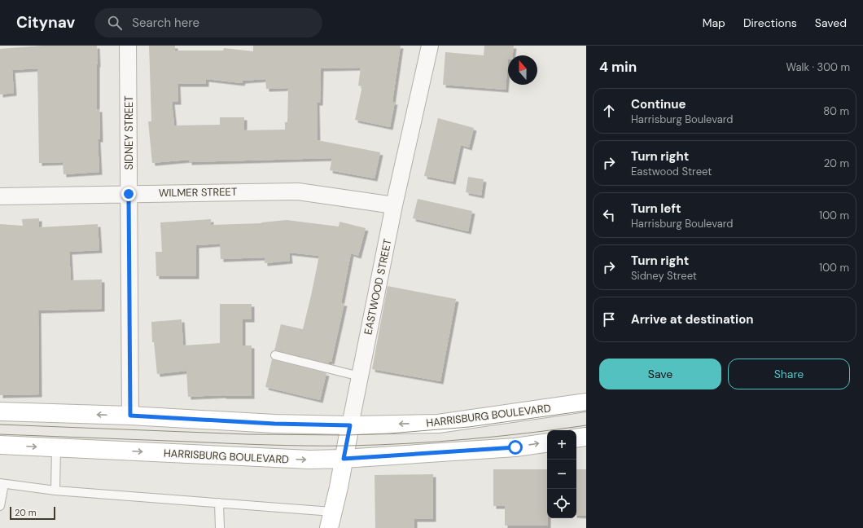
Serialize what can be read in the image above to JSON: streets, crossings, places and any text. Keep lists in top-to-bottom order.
{
  "streets": {
    "main road": ["EASTWOOD STREET", "HARRISBURG BOULEVARD"],
    "street": ["SIDNEY STREET", "WILMER STREET"]
  },
  "crossings": [
    ["SIDNEY STREET", "WILMER STREET"],
    ["SIDNEY STREET", "HARRISBURG BOULEVARD"],
    ["WILMER STREET", "EASTWOOD STREET"],
    ["EASTWOOD STREET", "HARRISBURG BOULEVARD"]
  ],
  "scale_bar": "20 m",
  "north": "top",
  "page": {
    "header": "Citynav",
    "search": "Search here",
    "nav": ["Map", "Directions", "Saved"],
    "heading": ["4 min", "Walk · 300 m"],
    "list": [
      ["Continue", "Harrisburg Boulevard", "80 m"],
      ["Turn right", "Eastwood Street", "20 m"],
      ["Turn left", "Harrisburg Boulevard", "100 m"],
      ["Turn right", "Sidney Street", "100 m"],
      "Arrive at destination"
    ],
    "buttons": ["Save", "Share"],
    "map_buttons": ["+", "−"],
    "scale": "20 m"
  }
}
